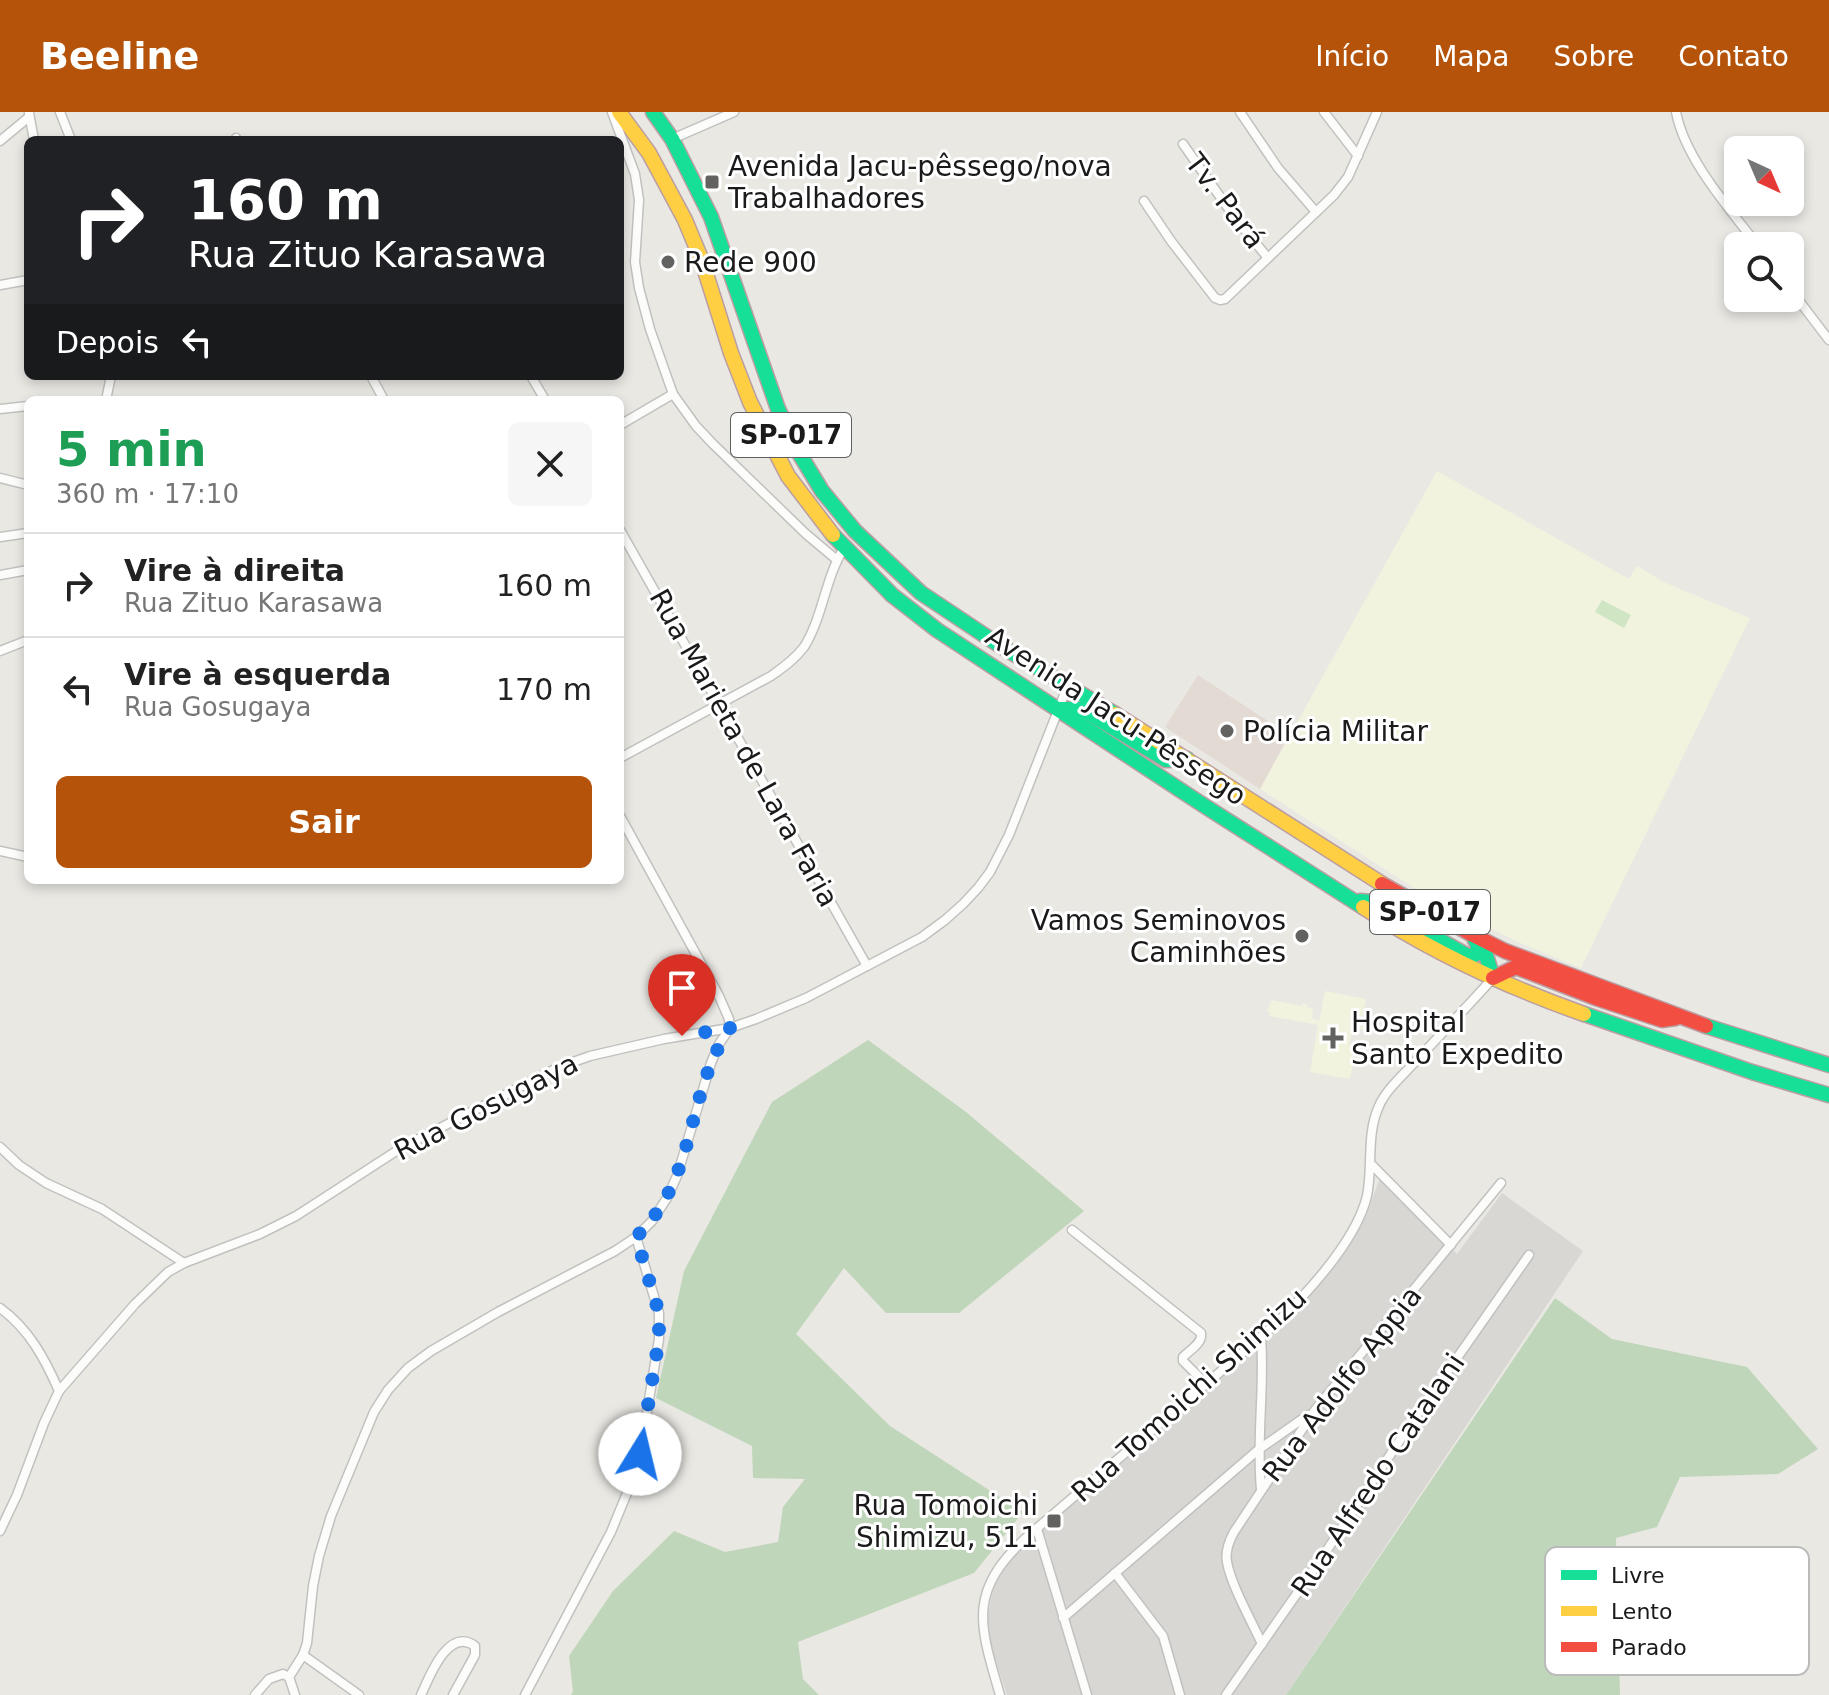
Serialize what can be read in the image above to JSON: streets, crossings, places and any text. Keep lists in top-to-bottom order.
{
  "streets": {
    "highway": ["SP-017", "Avenida Jacu-Pêssego"],
    "street": [
      "Tv. Pará",
      "Rua Marieta de Lara Faria",
      "Rua Gosugaya",
      "Rua Adolfo Appia",
      "Rua Tomoichi Shimizu",
      "Rua Alfredo Catalani"
    ]
  },
  "crossings": [
    ["Avenida Jacu-Pêssego", "Rua Gosugaya"],
    ["Avenida Jacu-Pêssego", "Rua Tomoichi Shimizu"],
    ["Rua Marieta de Lara Faria", "Rua Gosugaya"],
    ["Rua Adolfo Appia", "Rua Alfredo Catalani"]
  ],
  "places": {
    "transit": ["Avenida Jacu-pêssego/nova Trabalhadores", "Rua Tomoichi Shimizu, 511"],
    "other": ["Rede 900", "Polícia Militar", "Vamos Seminovos Caminhões"],
    "health": ["Hospital Santo Expedito"]
  },
  "legend": ["Livre", "Lento", "Parado"],
  "north": "bottom right",
  "page": {
    "header": "Beeline",
    "nav": [
      "Início",
      "Mapa",
      "Sobre",
      "Contato"
    ],
    "turn": ["160 m", "Rua Zituo Karasawa"],
    "then": "Depois",
    "heading": ["5 min", "360 m · 17:10"],
    "list": [
      {
        "name": "Vire à direita",
        "note": "Rua Zituo Karasawa",
        "value": "160 m"
      },
      {
        "name": "Vire à esquerda",
        "note": "Rua Gosugaya",
        "value": "170 m"
      }
    ],
    "buttons": "Sair"
  }
}
